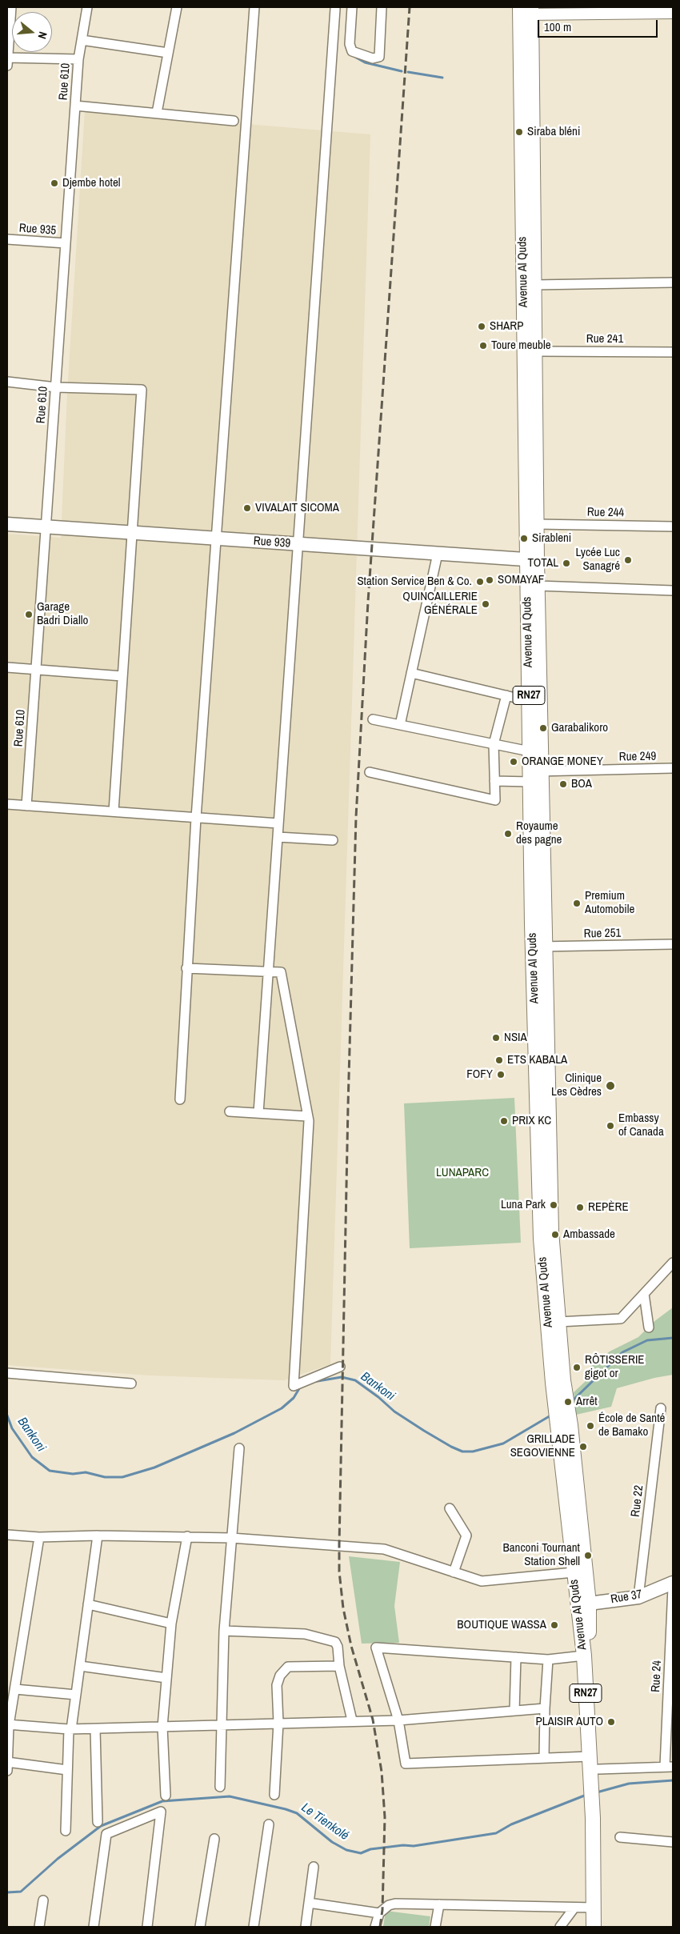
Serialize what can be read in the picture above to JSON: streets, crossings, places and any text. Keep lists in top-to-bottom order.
{
  "streets": {
    "main road": [
      "Avenue Al Quds",
      "Rue 939",
      "RN27",
      "Rue 37"
    ],
    "street": [
      "Rue 610",
      "Rue 935",
      "Rue 241",
      "Rue 244",
      "Rue 249",
      "Rue 251",
      "Rue 22",
      "Rue 24"
    ]
  },
  "crossings": [
    ["Rue 610", "Rue 935"],
    ["Rue 610", "Rue 939"],
    ["Avenue Al Quds", "Rue 241"],
    ["Avenue Al Quds", "Rue 244"],
    ["Avenue Al Quds", "Rue 939"],
    ["Avenue Al Quds", "Rue 249"],
    ["Avenue Al Quds", "Rue 251"],
    ["Avenue Al Quds", "Rue 37"],
    ["Rue 22", "Rue 37"]
  ],
  "water": ["Bankoni", "Le Tienkolé"],
  "parks": ["LUNAPARC"],
  "places": [
    "Siraba bléni",
    "Djembe hotel",
    "SHARP",
    "Toure meuble",
    "VIVALAIT SICOMA",
    "Sirableni",
    "Lycée Luc Sanagré",
    "TOTAL",
    "SOMAYAF",
    "Station Service Ben & Co.",
    "QUINCAILLERIE GÉNÉRALE",
    "Garage Badri Diallo",
    "Garabalikoro",
    "ORANGE MONEY",
    "BOA",
    "Royaume des pagne",
    "Premium Automobile",
    "NSIA",
    "ETS KABALA",
    "FOFY",
    "Clinique Les Cèdres",
    "PRIX KC",
    "Embassy of Canada",
    "Luna Park",
    "REPÈRE",
    "Ambassade",
    "RÔTISSERIE gigot or",
    "Arrêt",
    "École de Santé de Bamako",
    "GRILLADE SEGOVIENNE",
    "Banconi Tournant Station Shell",
    "BOUTIQUE WASSA",
    "PLAISIR AUTO"
  ],
  "scale_bar": "100 m",
  "north": "right"
}
